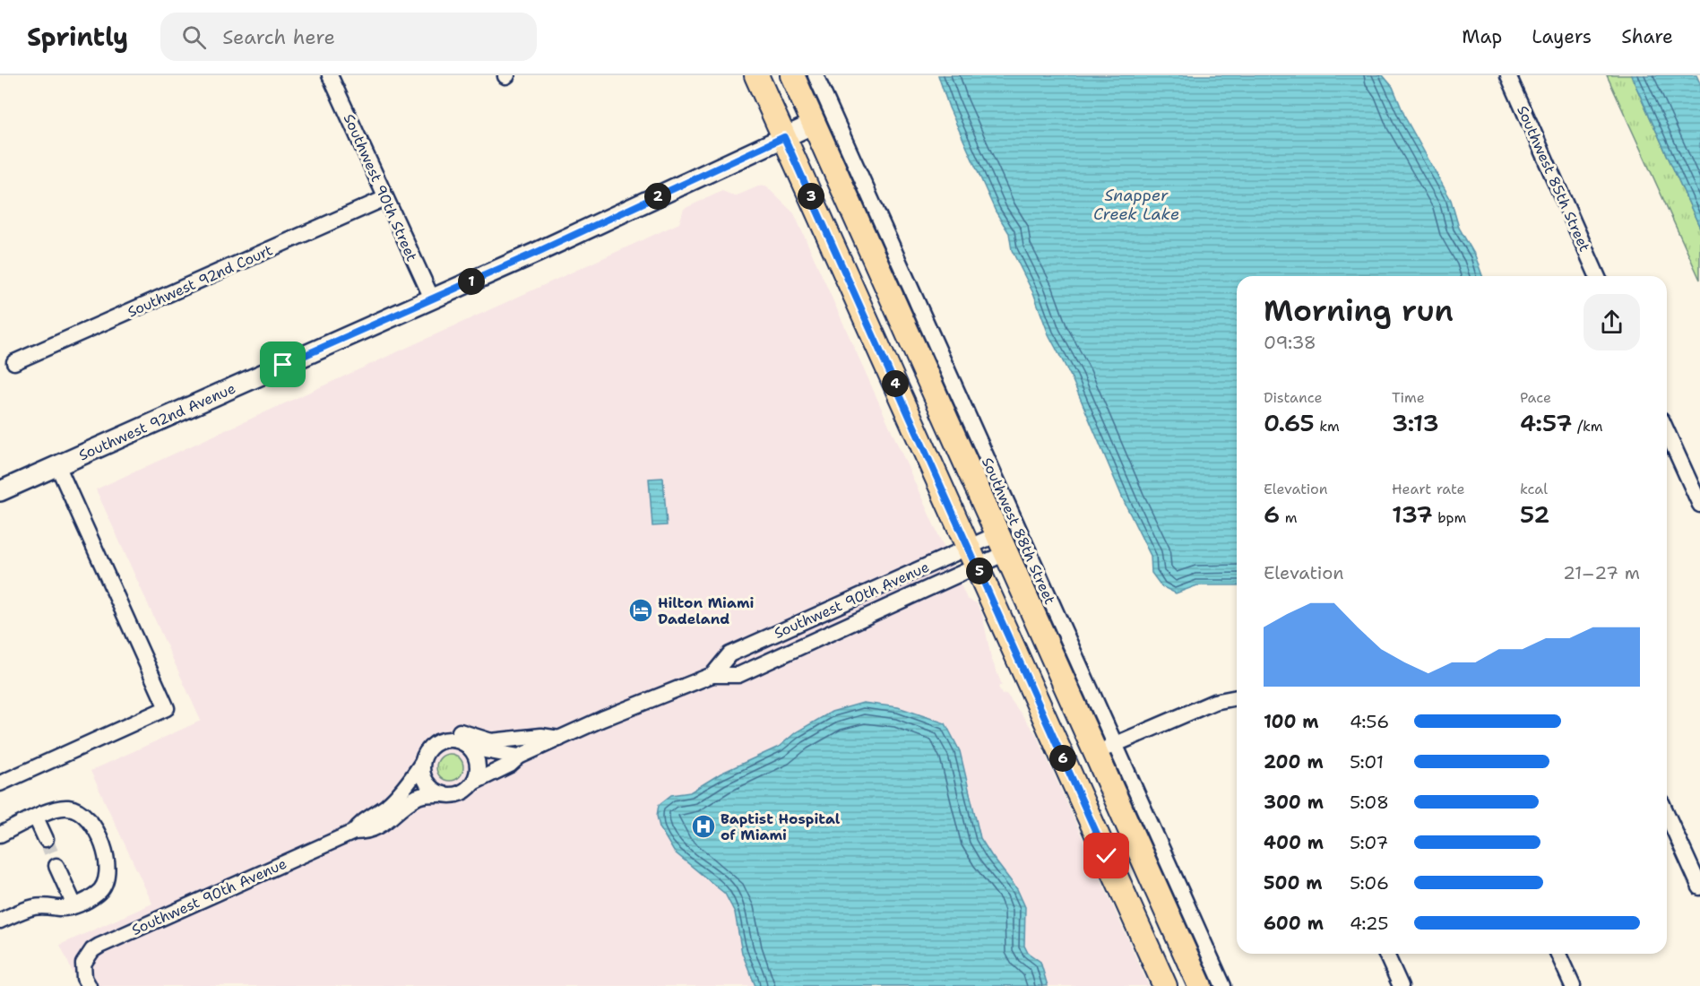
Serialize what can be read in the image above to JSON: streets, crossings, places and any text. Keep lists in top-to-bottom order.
{
  "streets": {
    "main road": ["Southwest 88th Street"],
    "street": [
      "Southwest 85th Street",
      "Southwest 90th Street",
      "Southwest 92nd Court",
      "Southwest 92nd Avenue",
      "Southwest 90th Avenue"
    ]
  },
  "crossings": [
    ["Southwest 90th Street", "Southwest 92nd Court"],
    ["Southwest 90th Street", "Southwest 92nd Avenue"],
    ["Southwest 92nd Avenue", "Southwest 88th Street"],
    ["Southwest 88th Street", "Southwest 90th Avenue"]
  ],
  "water": ["Snapper Creek Lake"],
  "places": {
    "hotel": ["Hilton Miami Dadeland"],
    "hospital": ["Baptist Hospital of Miami"]
  },
  "page": {
    "header": "Sprintly",
    "search": "Search here",
    "nav": ["Map", "Layers", "Share"],
    "pins": [
      "2",
      "3",
      "1",
      "4",
      "5",
      "6"
    ],
    "heading": ["Morning run", "09:38"],
    "stats": [
      ["Distance", "0.65 km"],
      ["Time", "3:13"],
      ["Pace", "4:57 /km"],
      ["Elevation", "6 m"],
      ["Heart rate", "137 bpm"],
      ["kcal", "52"]
    ],
    "chart": ["Elevation", "21–27 m"],
    "list": [
      {
        "name": "100 m",
        "note": "4:56"
      },
      {
        "name": "200 m",
        "note": "5:01"
      },
      {
        "name": "300 m",
        "note": "5:08"
      },
      {
        "name": "400 m",
        "note": "5:07"
      },
      {
        "name": "500 m",
        "note": "5:06"
      },
      {
        "name": "600 m",
        "note": "4:25"
      }
    ]
  }
}
